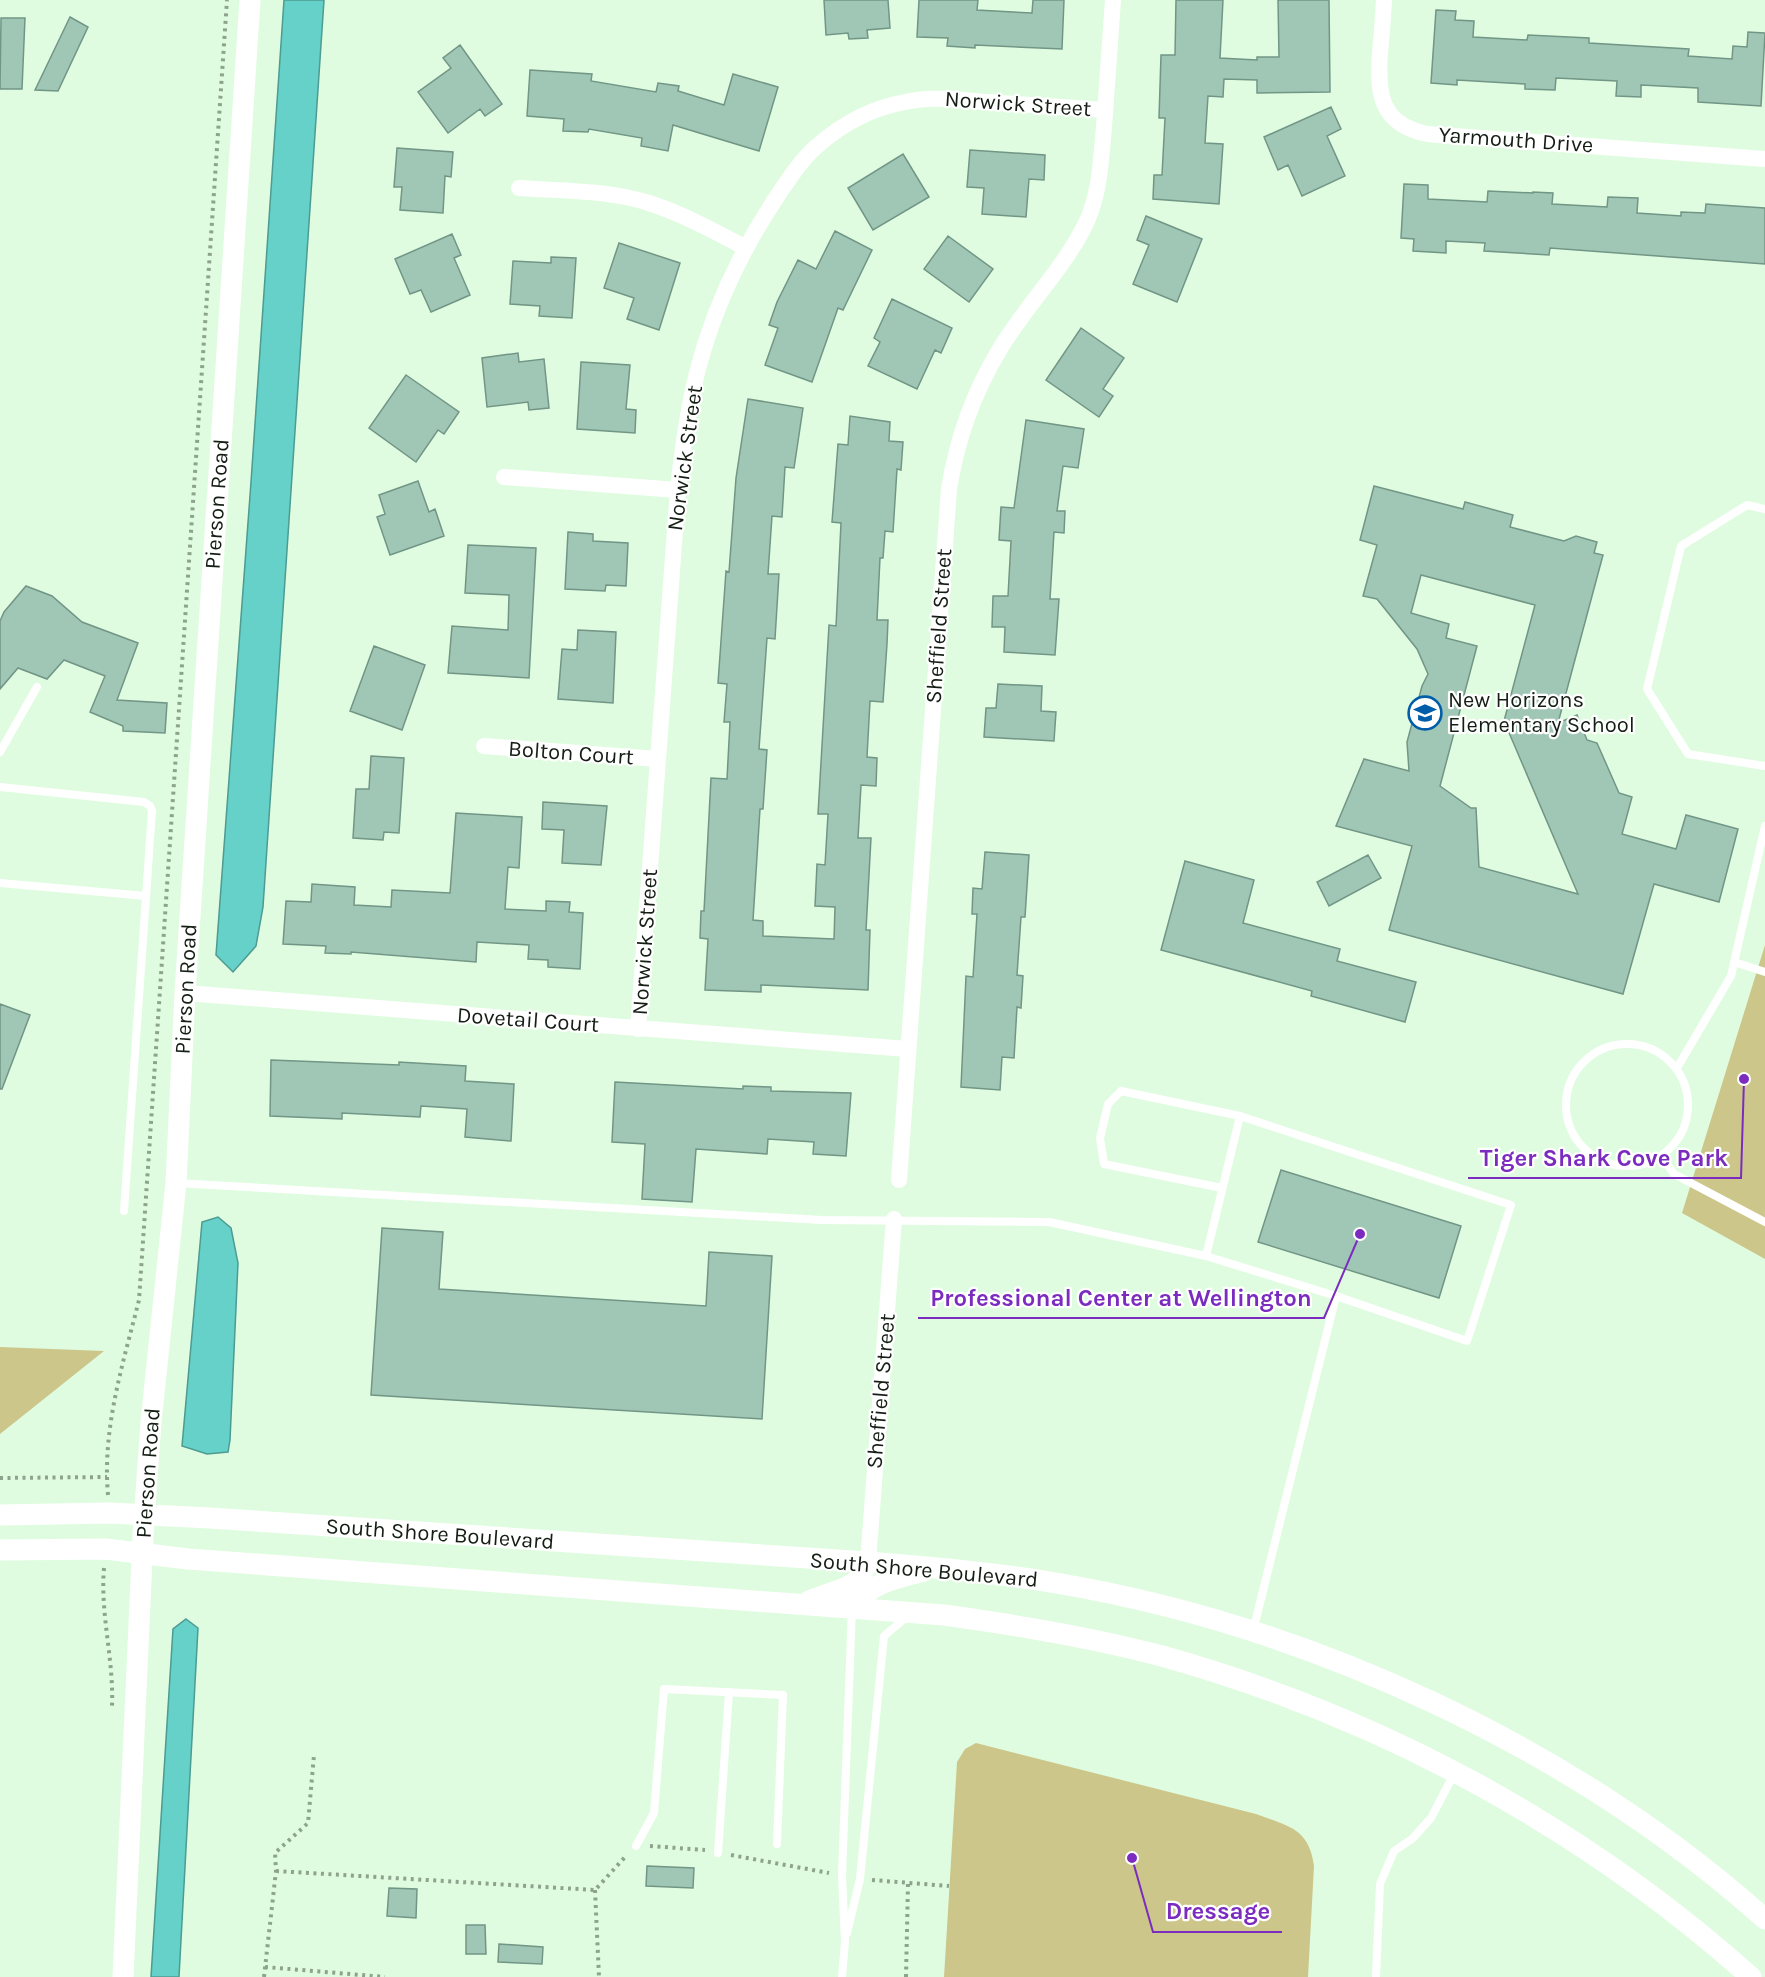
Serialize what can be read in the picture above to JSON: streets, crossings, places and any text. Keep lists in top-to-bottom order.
{
  "streets": {
    "street": [
      "Norwick Street",
      "Yarmouth Drive",
      "Pierson Road",
      "Sheffield Street",
      "Bolton Court",
      "Dovetail Court",
      "South Shore Boulevard"
    ]
  },
  "crossings": [
    ["Norwick Street", "Sheffield Street"],
    ["Norwick Street", "Bolton Court"],
    ["Norwick Street", "Dovetail Court"],
    ["Pierson Road", "Dovetail Court"],
    ["Pierson Road", "South Shore Boulevard"],
    ["Sheffield Street", "Dovetail Court"],
    ["Sheffield Street", "South Shore Boulevard"]
  ],
  "places": {
    "school or university": ["New Horizons Elementary School"],
    "other": ["Tiger Shark Cove Park", "Professional Center at Wellington", "Dressage"]
  }
}
